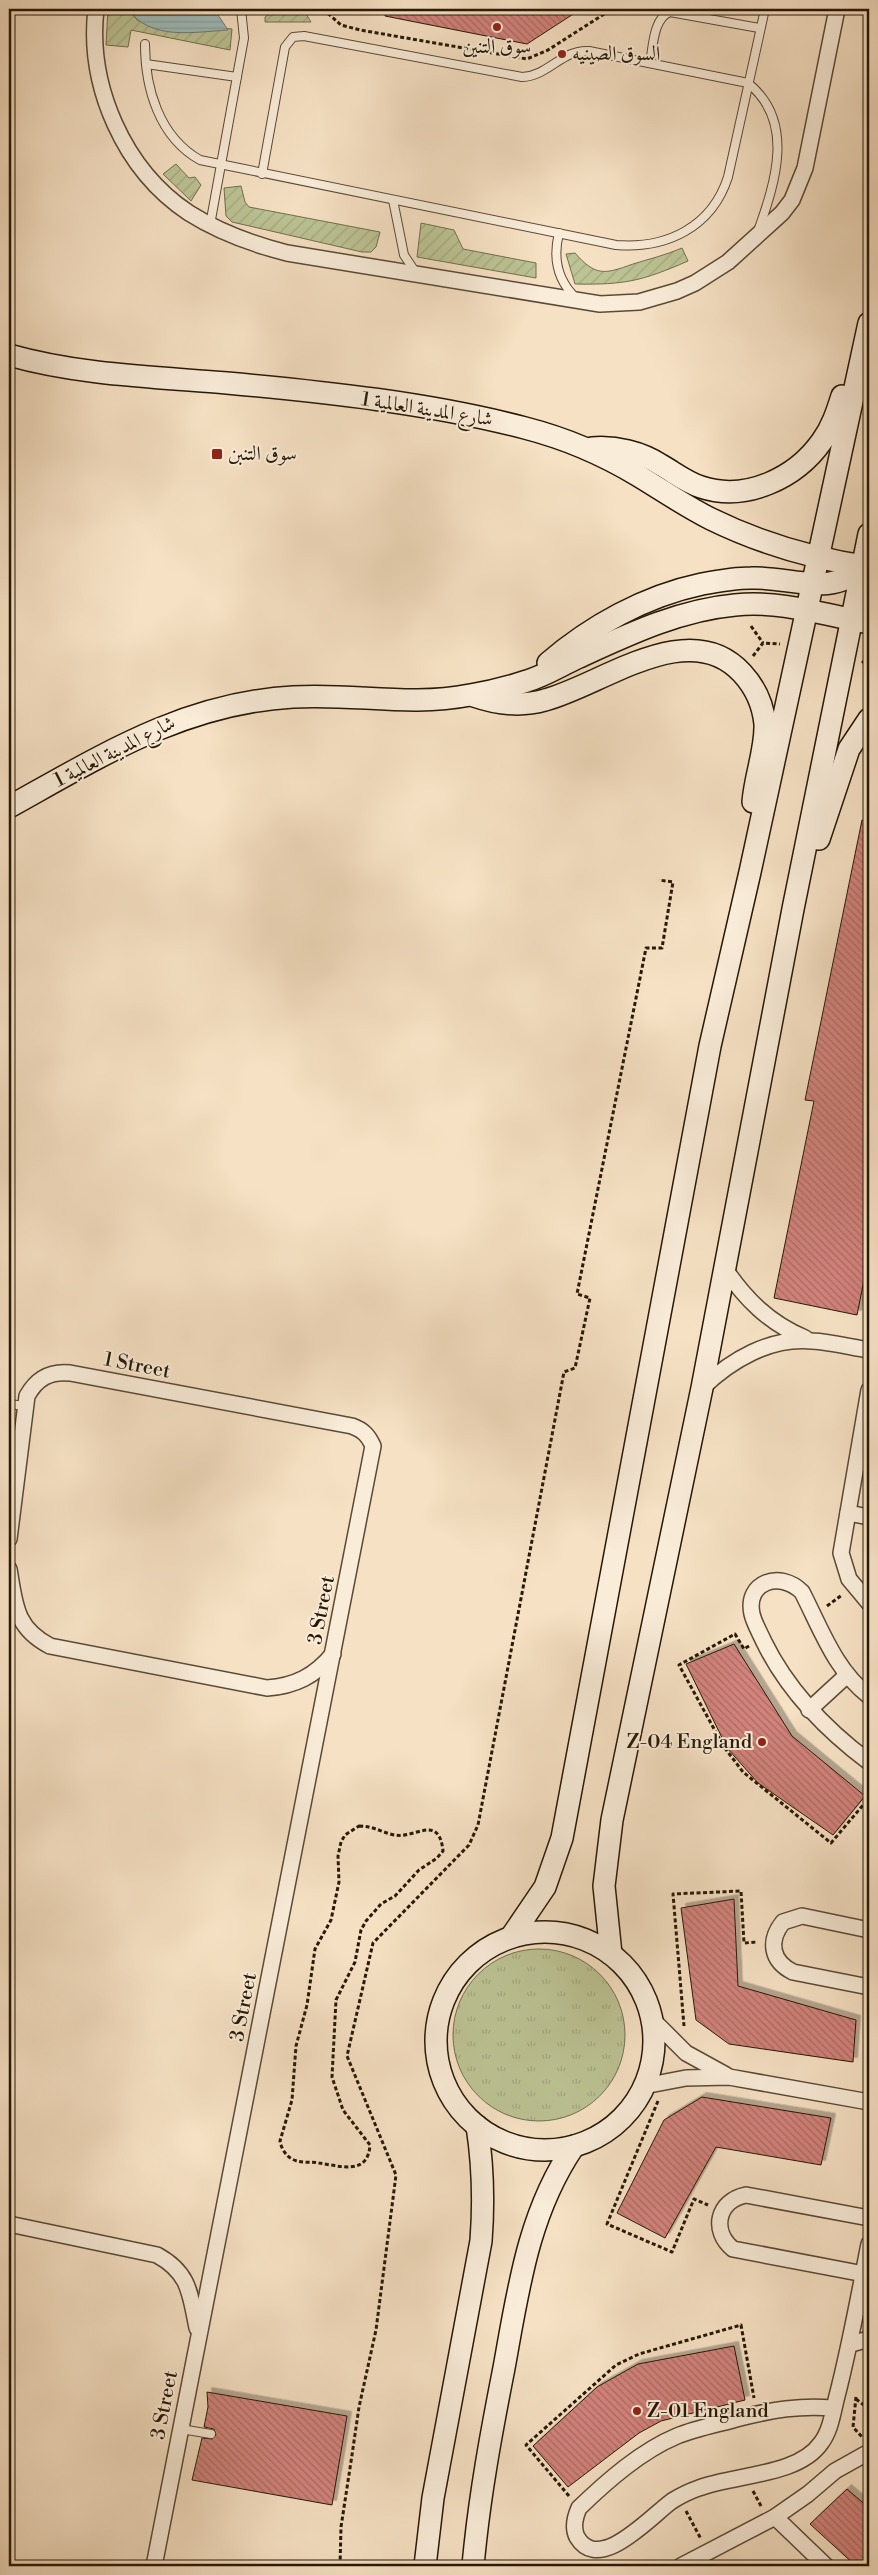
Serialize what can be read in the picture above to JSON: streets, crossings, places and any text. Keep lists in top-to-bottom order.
{
  "streets": {
    "street": ["شارع المدينة العالمية 1", "1 Street", "3 Street"]
  },
  "crossings": [
    ["1 Street", "3 Street"]
  ],
  "places": {
    "other": [
      "سوق التنين",
      "السوق الصينيه",
      "Z-04 England",
      "Z-01 England"
    ],
    "transit": ["سوق التنبن"]
  }
}
